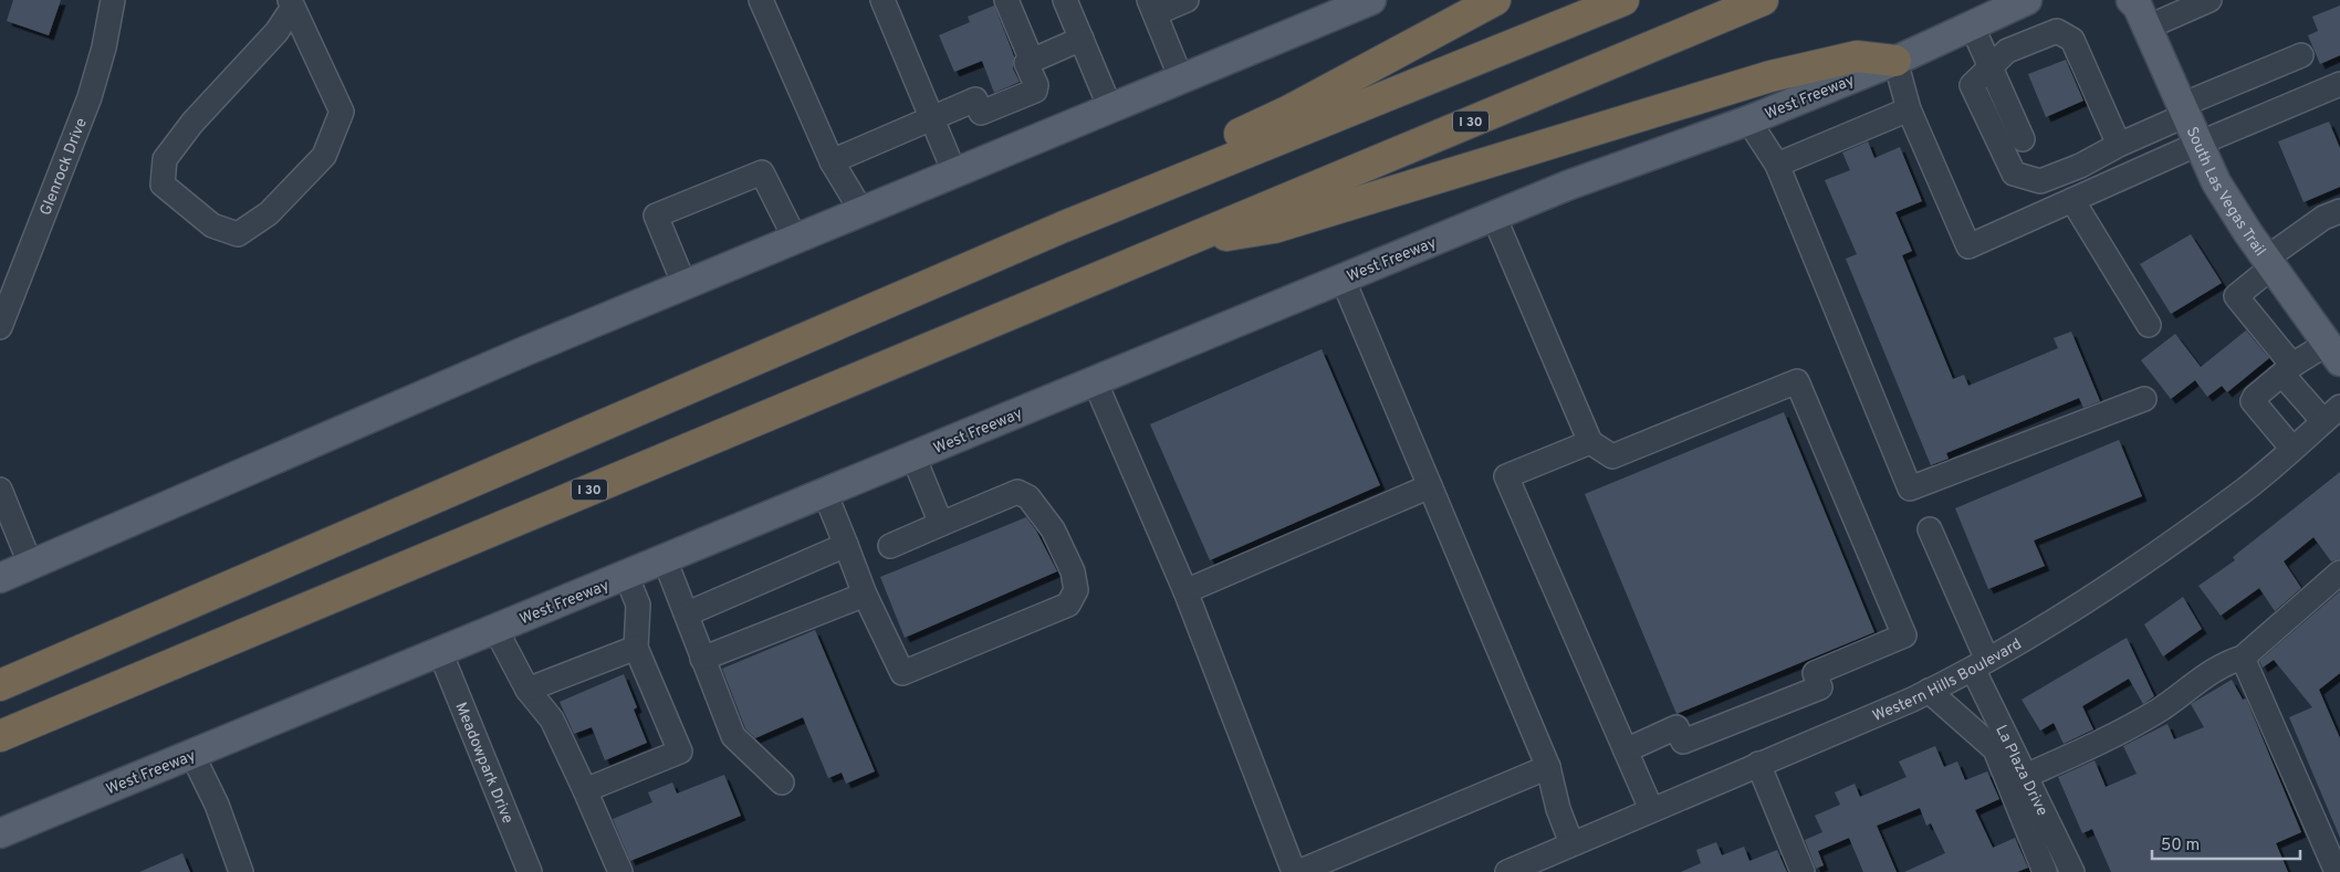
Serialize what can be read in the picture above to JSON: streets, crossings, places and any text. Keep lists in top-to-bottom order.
{
  "streets": {
    "highway": ["I 30"],
    "main road": ["West Freeway", "South Las Vegas Trail"],
    "street": [
      "Glenrock Drive",
      "Western Hills Boulevard",
      "Meadowpark Drive",
      "La Plaza Drive"
    ]
  },
  "crossings": [
    ["West Freeway", "Meadowpark Drive"],
    ["Western Hills Boulevard", "La Plaza Drive"]
  ],
  "scale_bar": "50 m"
}
